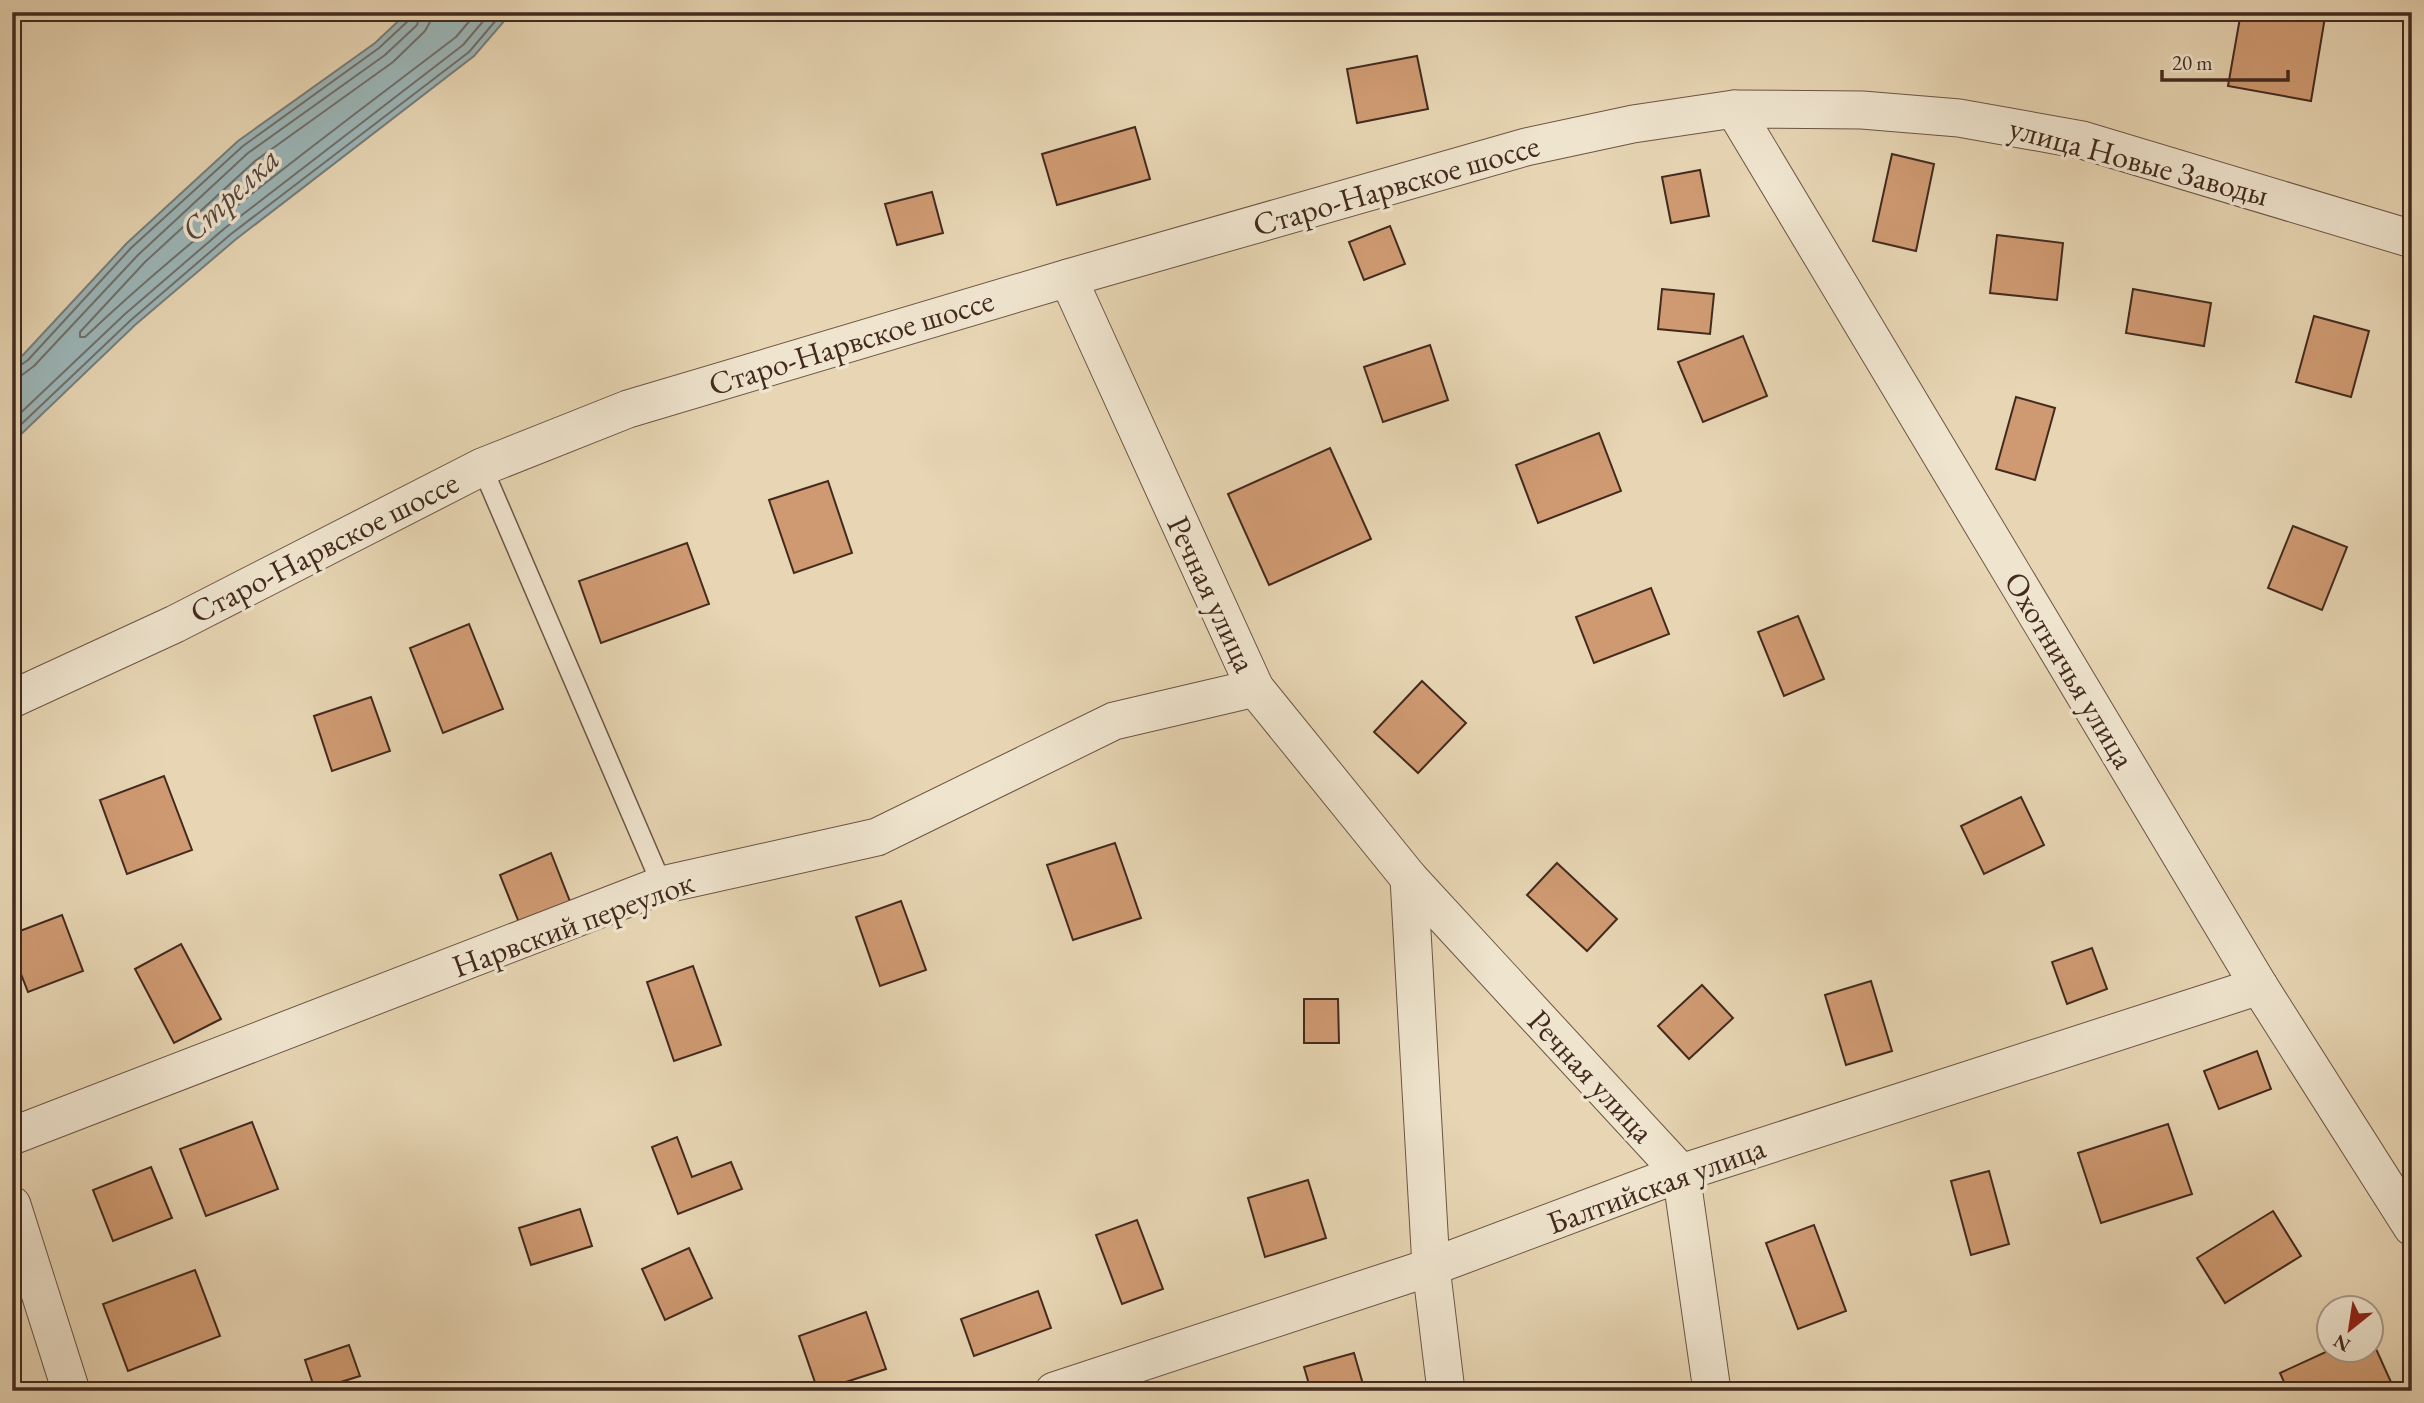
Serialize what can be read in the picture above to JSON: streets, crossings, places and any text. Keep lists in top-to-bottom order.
{
  "streets": {
    "street": [
      "улица Новые Заводы",
      "Старо-Нарвское шоссе",
      "Речная улица",
      "Охотничья улица",
      "Нарвский переулок",
      "Балтийская улица"
    ]
  },
  "crossings": [
    ["улица Новые Заводы", "Старо-Нарвское шоссе"],
    ["улица Новые Заводы", "Охотничья улица"],
    ["Старо-Нарвское шоссе", "Речная улица"],
    ["Старо-Нарвское шоссе", "Охотничья улица"],
    ["Речная улица", "Нарвский переулок"],
    ["Речная улица", "Балтийская улица"],
    ["Охотничья улица", "Балтийская улица"]
  ],
  "water": ["Стрелка"],
  "scale_bar": "20 m",
  "north": "bottom left"
}
